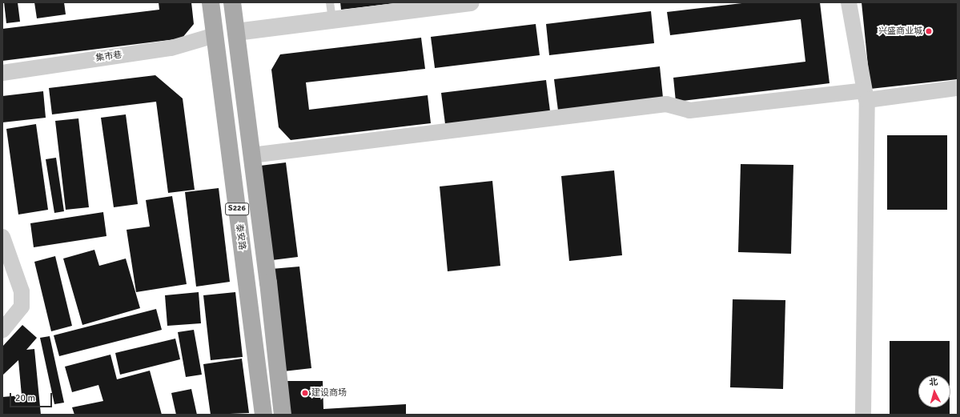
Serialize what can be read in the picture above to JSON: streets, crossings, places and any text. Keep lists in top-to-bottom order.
{
  "streets": {
    "main road": ["S226", "泰安路"],
    "street": ["集市巷"]
  },
  "crossings": [
    ["集市巷", "泰安路"]
  ],
  "places": ["兴盛商业城", "建设商场"],
  "scale_bar": "20 m",
  "north": "top"
}
